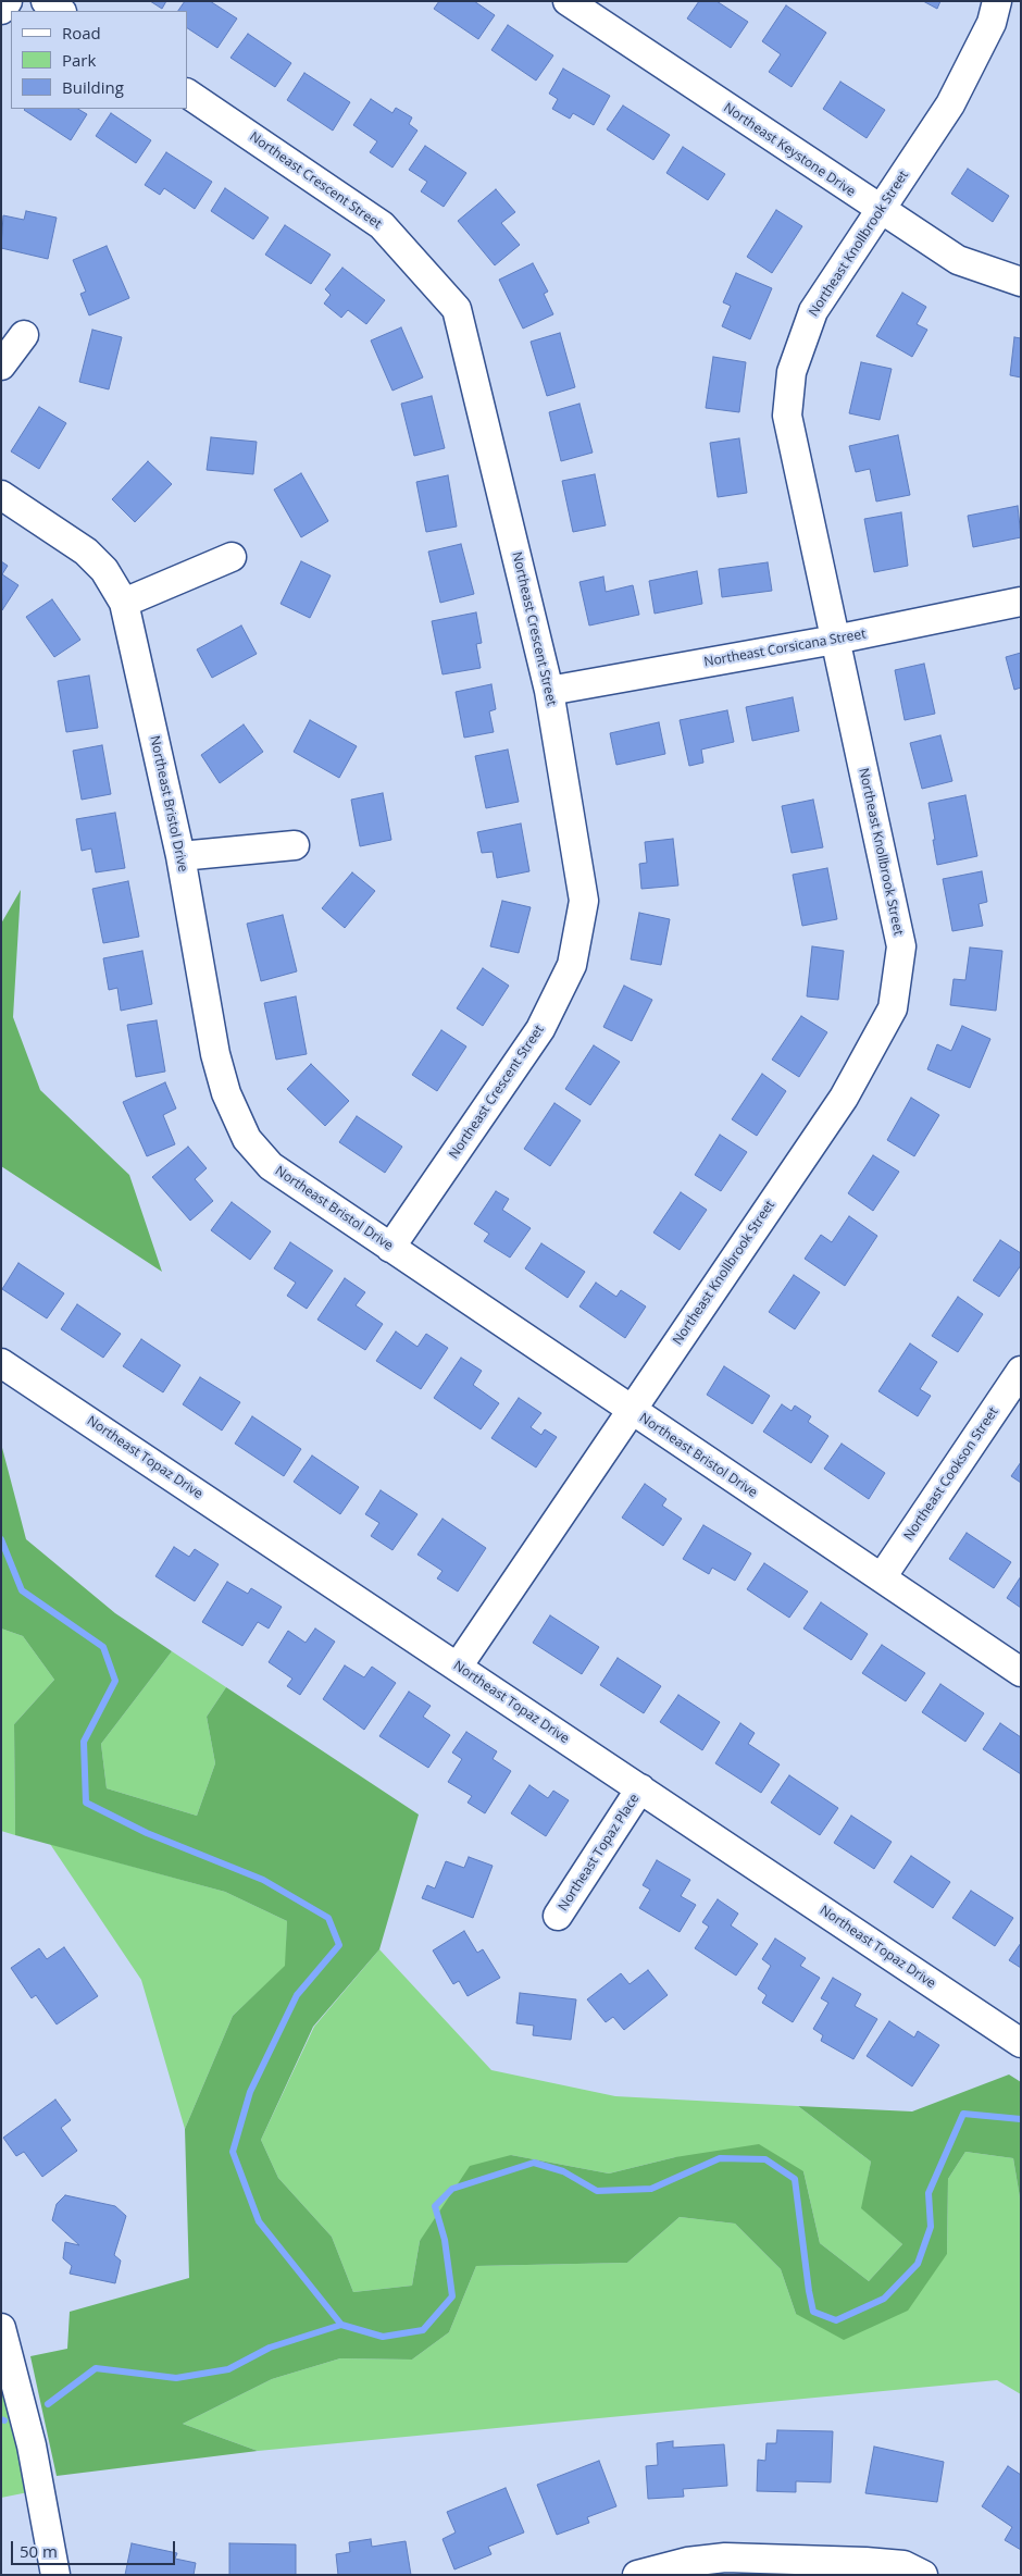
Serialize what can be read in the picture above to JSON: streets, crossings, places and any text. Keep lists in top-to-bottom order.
{
  "streets": {
    "street": [
      "Northeast Keystone Drive",
      "Northeast Crescent Street",
      "Northeast Knollbrook Street",
      "Northeast Corsicana Street",
      "Northeast Bristol Drive",
      "Northeast Topaz Drive",
      "Northeast Cookson Street",
      "Northeast Topaz Place"
    ]
  },
  "crossings": [
    ["Northeast Keystone Drive", "Northeast Knollbrook Street"],
    ["Northeast Crescent Street", "Northeast Corsicana Street"],
    ["Northeast Crescent Street", "Northeast Bristol Drive"],
    ["Northeast Knollbrook Street", "Northeast Corsicana Street"],
    ["Northeast Knollbrook Street", "Northeast Bristol Drive"],
    ["Northeast Knollbrook Street", "Northeast Topaz Drive"],
    ["Northeast Bristol Drive", "Northeast Cookson Street"],
    ["Northeast Topaz Drive", "Northeast Topaz Place"]
  ],
  "legend": ["Road", "Park", "Building"],
  "scale_bar": "50 m"
}
